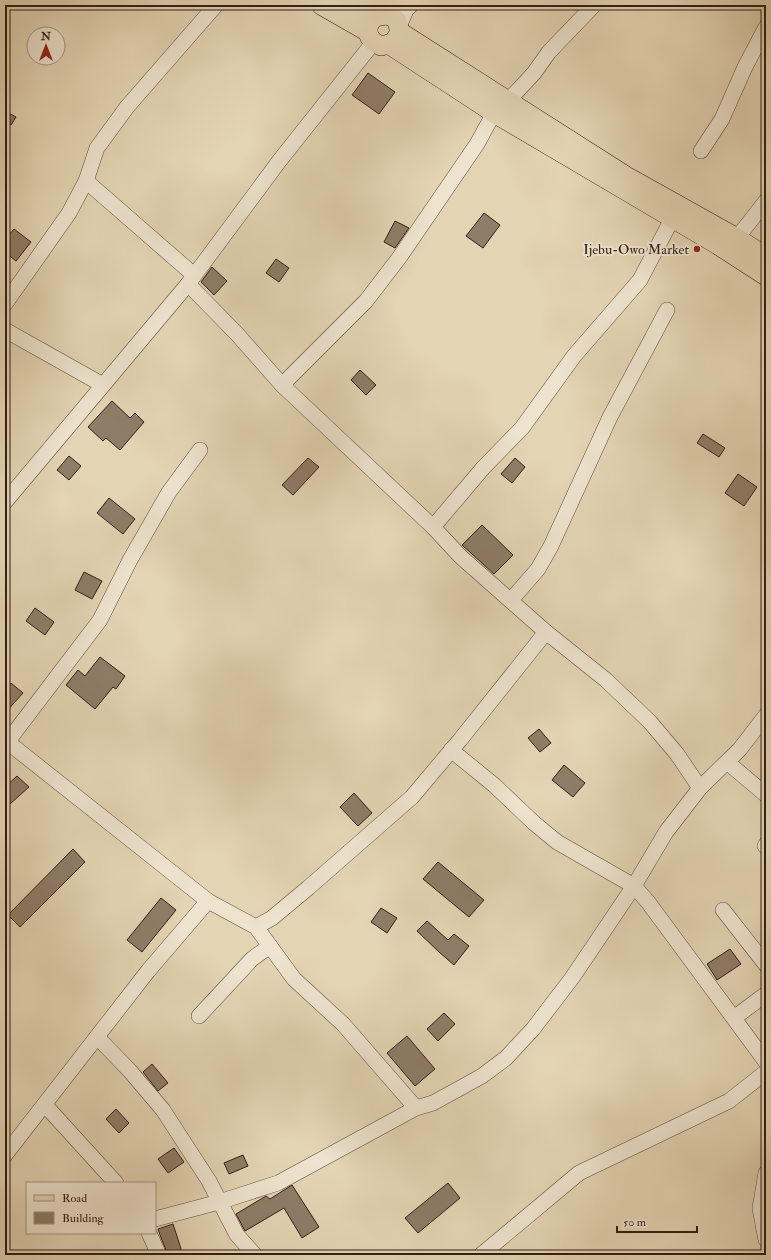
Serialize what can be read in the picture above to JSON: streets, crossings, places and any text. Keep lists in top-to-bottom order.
{
  "places": ["Ijebu-Owo Market"],
  "legend": ["Road", "Building"],
  "scale_bar": "50 m",
  "north": "top"
}
